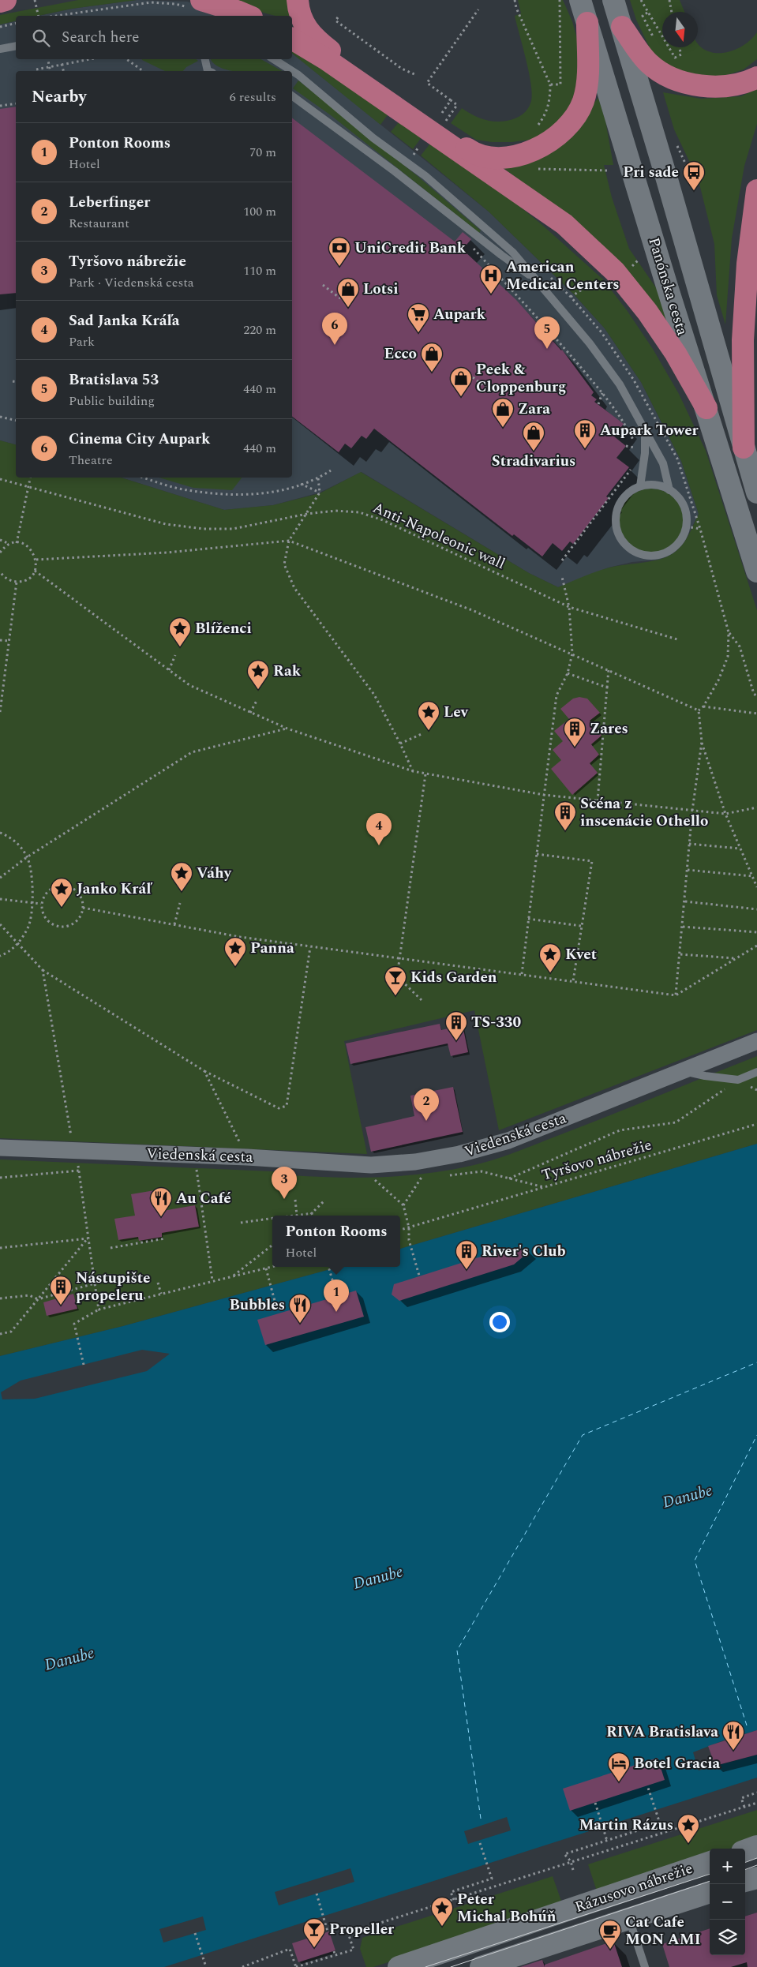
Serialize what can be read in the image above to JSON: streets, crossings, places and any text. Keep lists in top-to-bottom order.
{
  "streets": {
    "main road": ["Panónska cesta", "Rázusovo nábrežie"],
    "street": ["Viedenská cesta"],
    "path": ["Anti-Napoleonic wall", "Tyršovo nábrežie"]
  },
  "water": ["Danube"],
  "places": {
    "bus stop": ["Pri sade"],
    "bank": ["UniCredit Bank"],
    "hospital": ["American Medical Centers"],
    "shop": [
      "Lotsi",
      "Ecco",
      "Peek & Cloppenburg",
      "Zara",
      "Stradivarius"
    ],
    "supermarket": ["Aupark"],
    "building": [
      "Aupark Tower",
      "Zares",
      "Scéna z inscenácie Othello",
      "TS-330",
      "River's Club",
      "Nástupište propeleru"
    ],
    "place": [
      "Blíženci",
      "Rak",
      "Lev",
      "Váhy",
      "Janko Kráľ",
      "Panna",
      "Kvet",
      "Martin Rázus",
      "Peter Michal Bohúň"
    ],
    "bar": ["Kids Garden", "Propeller"],
    "restaurant": ["Au Café", "Bubbles", "RIVA Bratislava"],
    "hotel": ["Botel Gracia"],
    "cafe": ["Cat Cafe MON AMI"]
  },
  "north": "bottom",
  "page": {
    "search": "Search here",
    "heading": ["Nearby", "6 results"],
    "list": [
      {
        "mark": "1",
        "name": "Ponton Rooms",
        "note": "Hotel",
        "value": "70 m"
      },
      {
        "mark": "2",
        "name": "Leberfinger",
        "note": "Restaurant",
        "value": "100 m"
      },
      {
        "mark": "3",
        "name": "Tyršovo nábrežie",
        "note": "Park · Viedenská cesta",
        "value": "110 m"
      },
      {
        "mark": "4",
        "name": "Sad Janka Kráľa",
        "note": "Park",
        "value": "220 m"
      },
      {
        "mark": "5",
        "name": "Bratislava 53",
        "note": "Public building",
        "value": "440 m"
      },
      {
        "mark": "6",
        "name": "Cinema City Aupark",
        "note": "Theatre",
        "value": "440 m"
      }
    ],
    "pins": [
      "6",
      "5",
      "4",
      "2",
      "3",
      "1"
    ],
    "popup": ["Ponton Rooms", "Hotel"],
    "map_buttons": ["+", "−"]
  }
}
